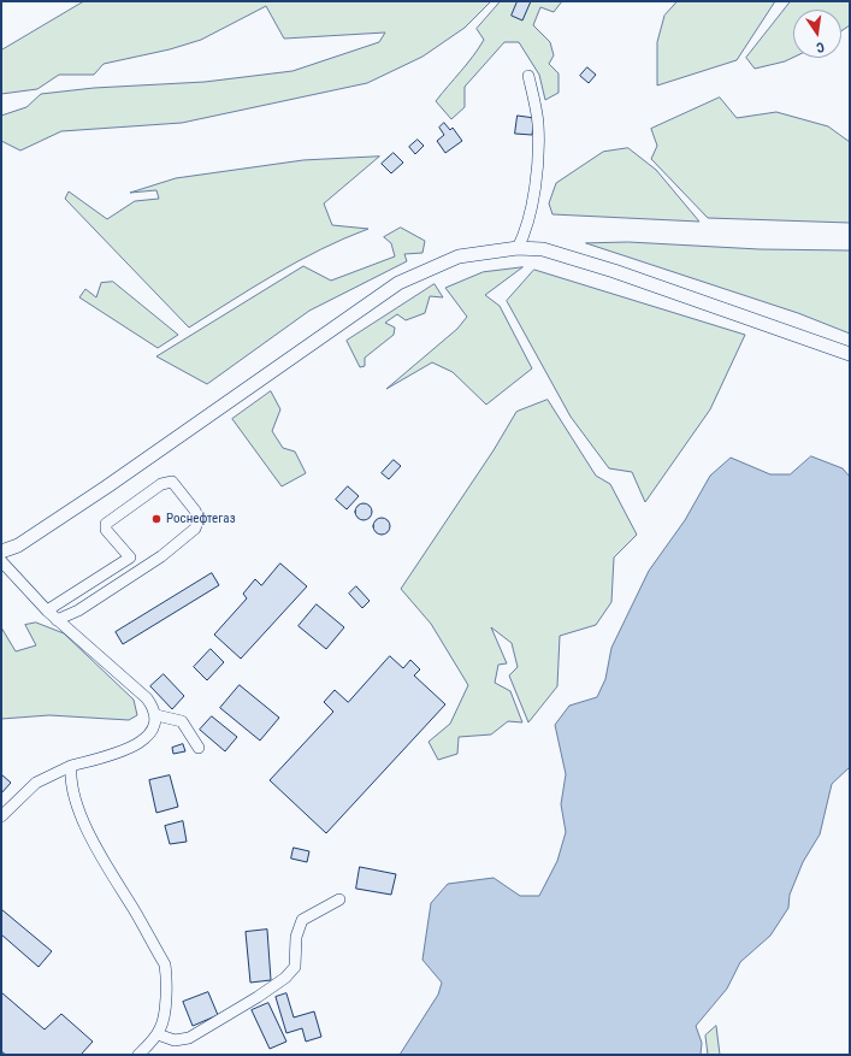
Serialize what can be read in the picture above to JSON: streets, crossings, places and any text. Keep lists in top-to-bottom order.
{
  "places": ["Роснефтегаз"],
  "north": "bottom"
}
